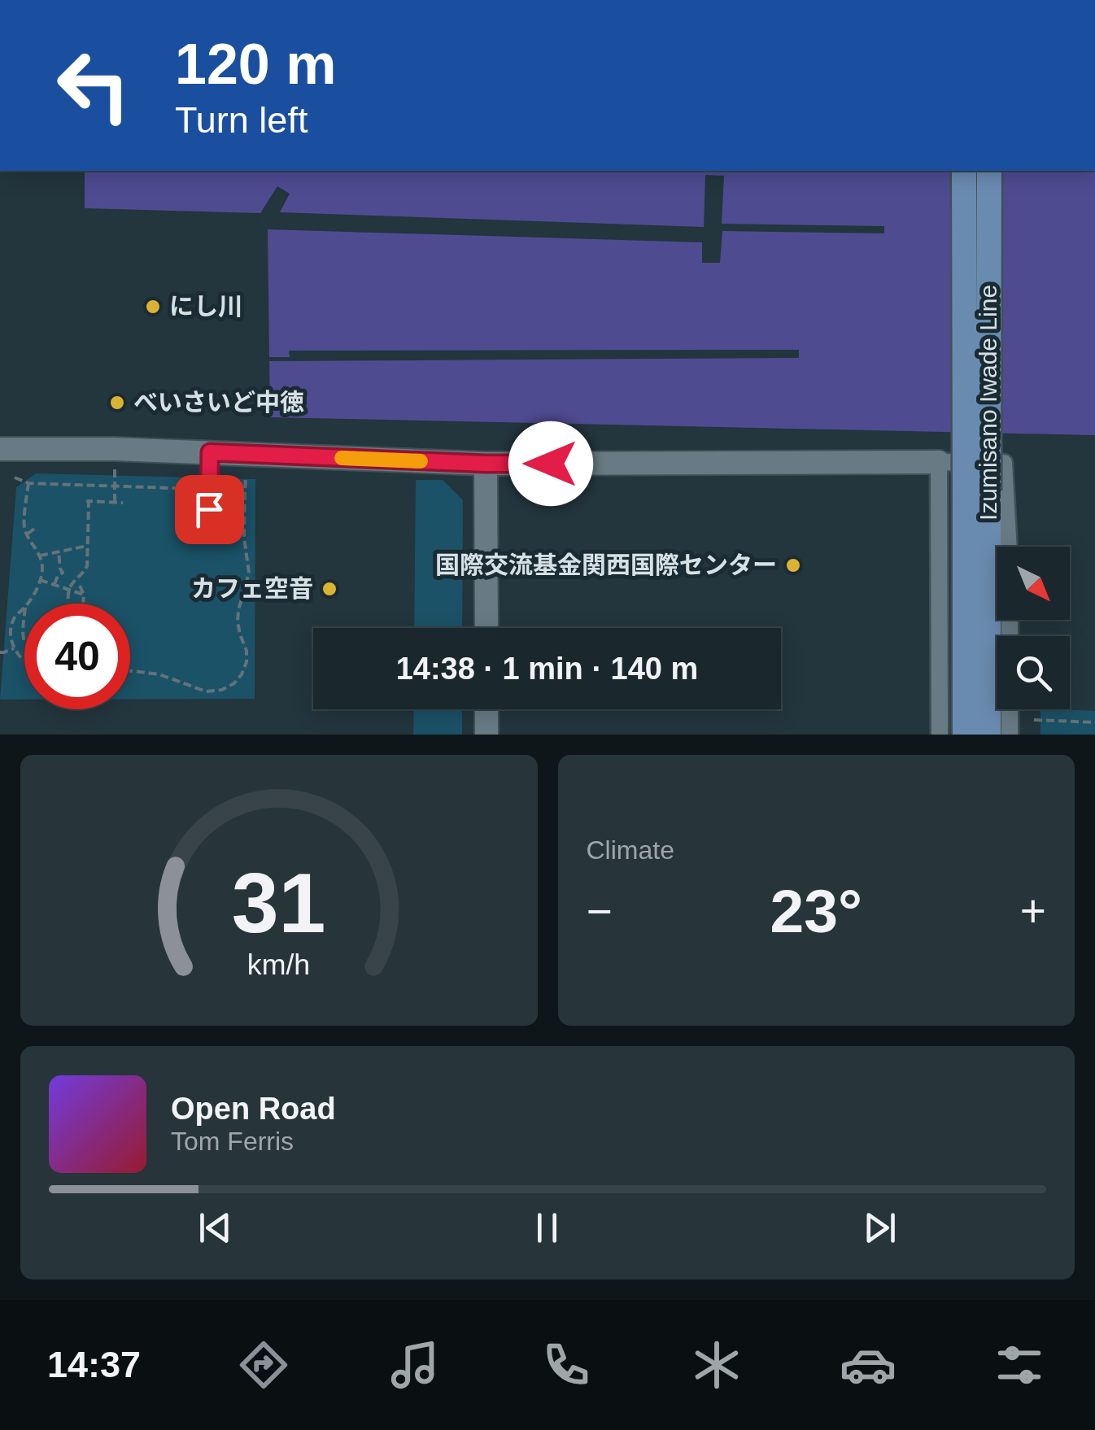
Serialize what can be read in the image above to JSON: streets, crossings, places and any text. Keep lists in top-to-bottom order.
{
  "streets": {
    "main road": ["Izumisano Iwade Line"]
  },
  "places": [
    "にし川",
    "べいさいど中徳",
    "国際交流基金関西国際センター",
    "カフェ空音"
  ],
  "north": "bottom right",
  "page": {
    "turn": ["120 m", "Turn left"],
    "limit": "40",
    "trip": "14:38 · 1 min · 140 m",
    "tile": "Climate",
    "heat": ["−", "23°", "+"],
    "song": ["Open Road", "Tom Ferris"],
    "tabs": "14:37",
    "gauge": ["31", "km/h"]
  }
}
